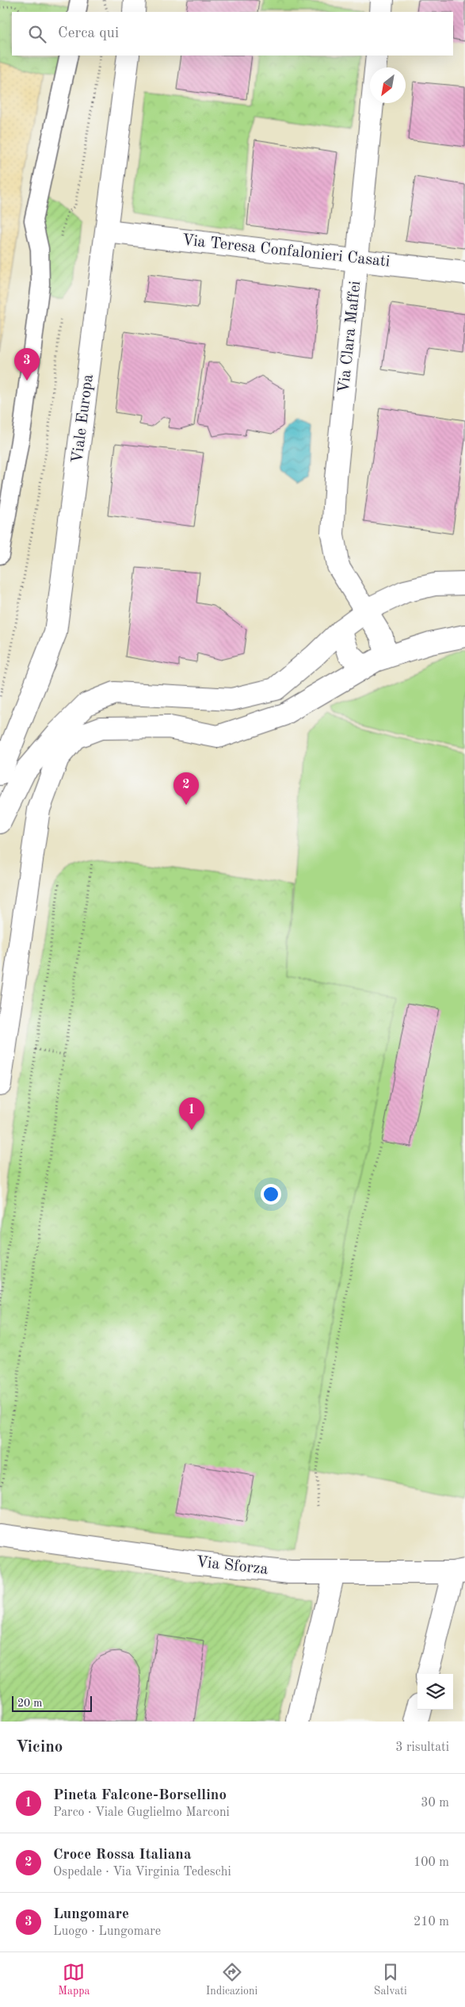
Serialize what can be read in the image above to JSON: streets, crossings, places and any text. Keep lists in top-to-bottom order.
{
  "streets": {
    "street": [
      "Via Teresa Confalonieri Casati",
      "Via Clara Maffei",
      "Viale Europa",
      "Via Sforza"
    ]
  },
  "crossings": [
    ["Via Teresa Confalonieri Casati", "Via Clara Maffei"],
    ["Via Teresa Confalonieri Casati", "Viale Europa"]
  ],
  "scale_bar": "20 m",
  "north": "bottom left",
  "page": {
    "search": "Cerca qui",
    "pins": ["3", "2", "1"],
    "scale": "20 m",
    "heading": ["Vicino", "3 risultati"],
    "list": [
      {
        "mark": "1",
        "name": "Pineta Falcone-Borsellino",
        "note": "Parco · Viale Guglielmo Marconi",
        "value": "30 m"
      },
      {
        "mark": "2",
        "name": "Croce Rossa Italiana",
        "note": "Ospedale · Via Virginia Tedeschi",
        "value": "100 m"
      },
      {
        "mark": "3",
        "name": "Lungomare",
        "note": "Luogo · Lungomare",
        "value": "210 m"
      }
    ],
    "nav": ["Mappa", "Indicazioni", "Salvati"]
  }
}
